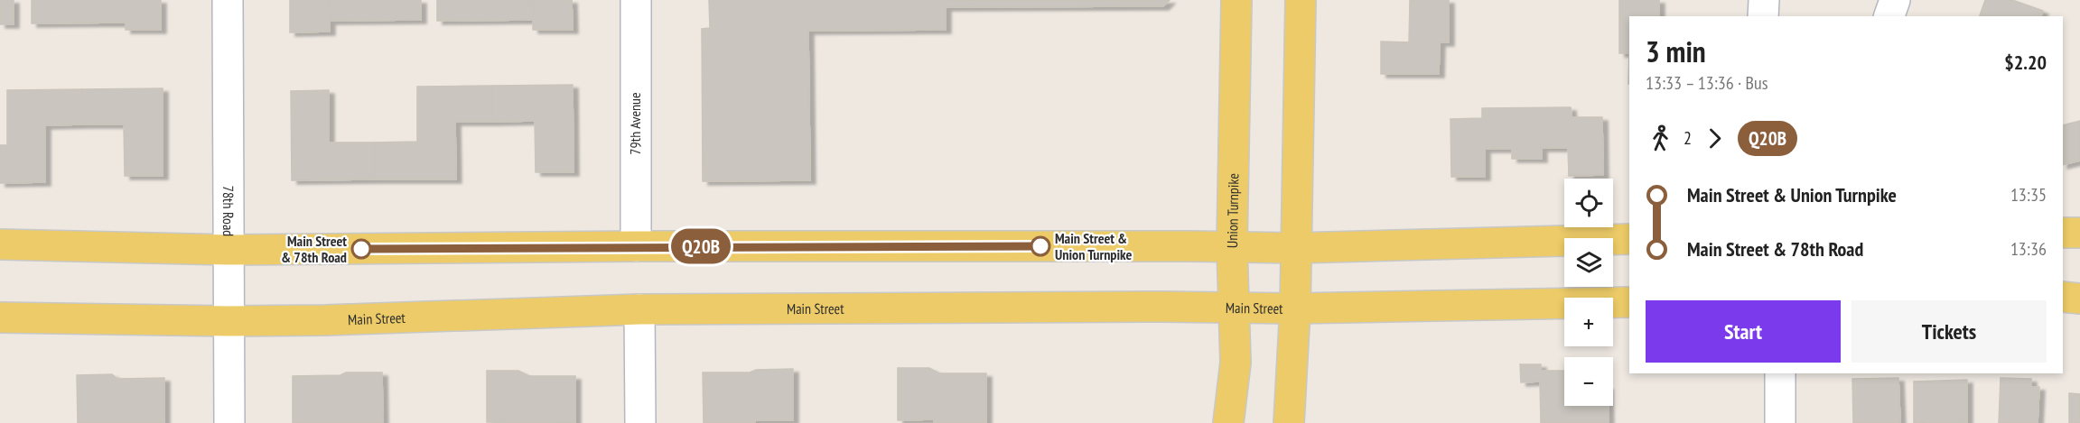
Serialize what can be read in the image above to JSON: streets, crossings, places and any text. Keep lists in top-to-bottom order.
{
  "streets": {
    "main road": ["Union Turnpike", "Main Street"],
    "street": ["79th Avenue", "78th Road"]
  },
  "crossings": [
    ["78th Road", "Main Street"],
    ["Union Turnpike", "Main Street"]
  ],
  "places": ["Main Street & Union Turnpike", "Main Street & 78th Road"],
  "lines": ["bus line Q20B"],
  "page": {
    "on_map": "Q20B",
    "heading": ["3 min", "13:33 – 13:36 · Bus", "$2.20"],
    "legs": ["2", "Q20B"],
    "list": [
      {
        "name": "Main Street & Union Turnpike",
        "value": "13:35"
      },
      {
        "name": "Main Street & 78th Road",
        "value": "13:36"
      }
    ],
    "map_buttons": ["+", "−"],
    "buttons": ["Start", "Tickets"]
  }
}
